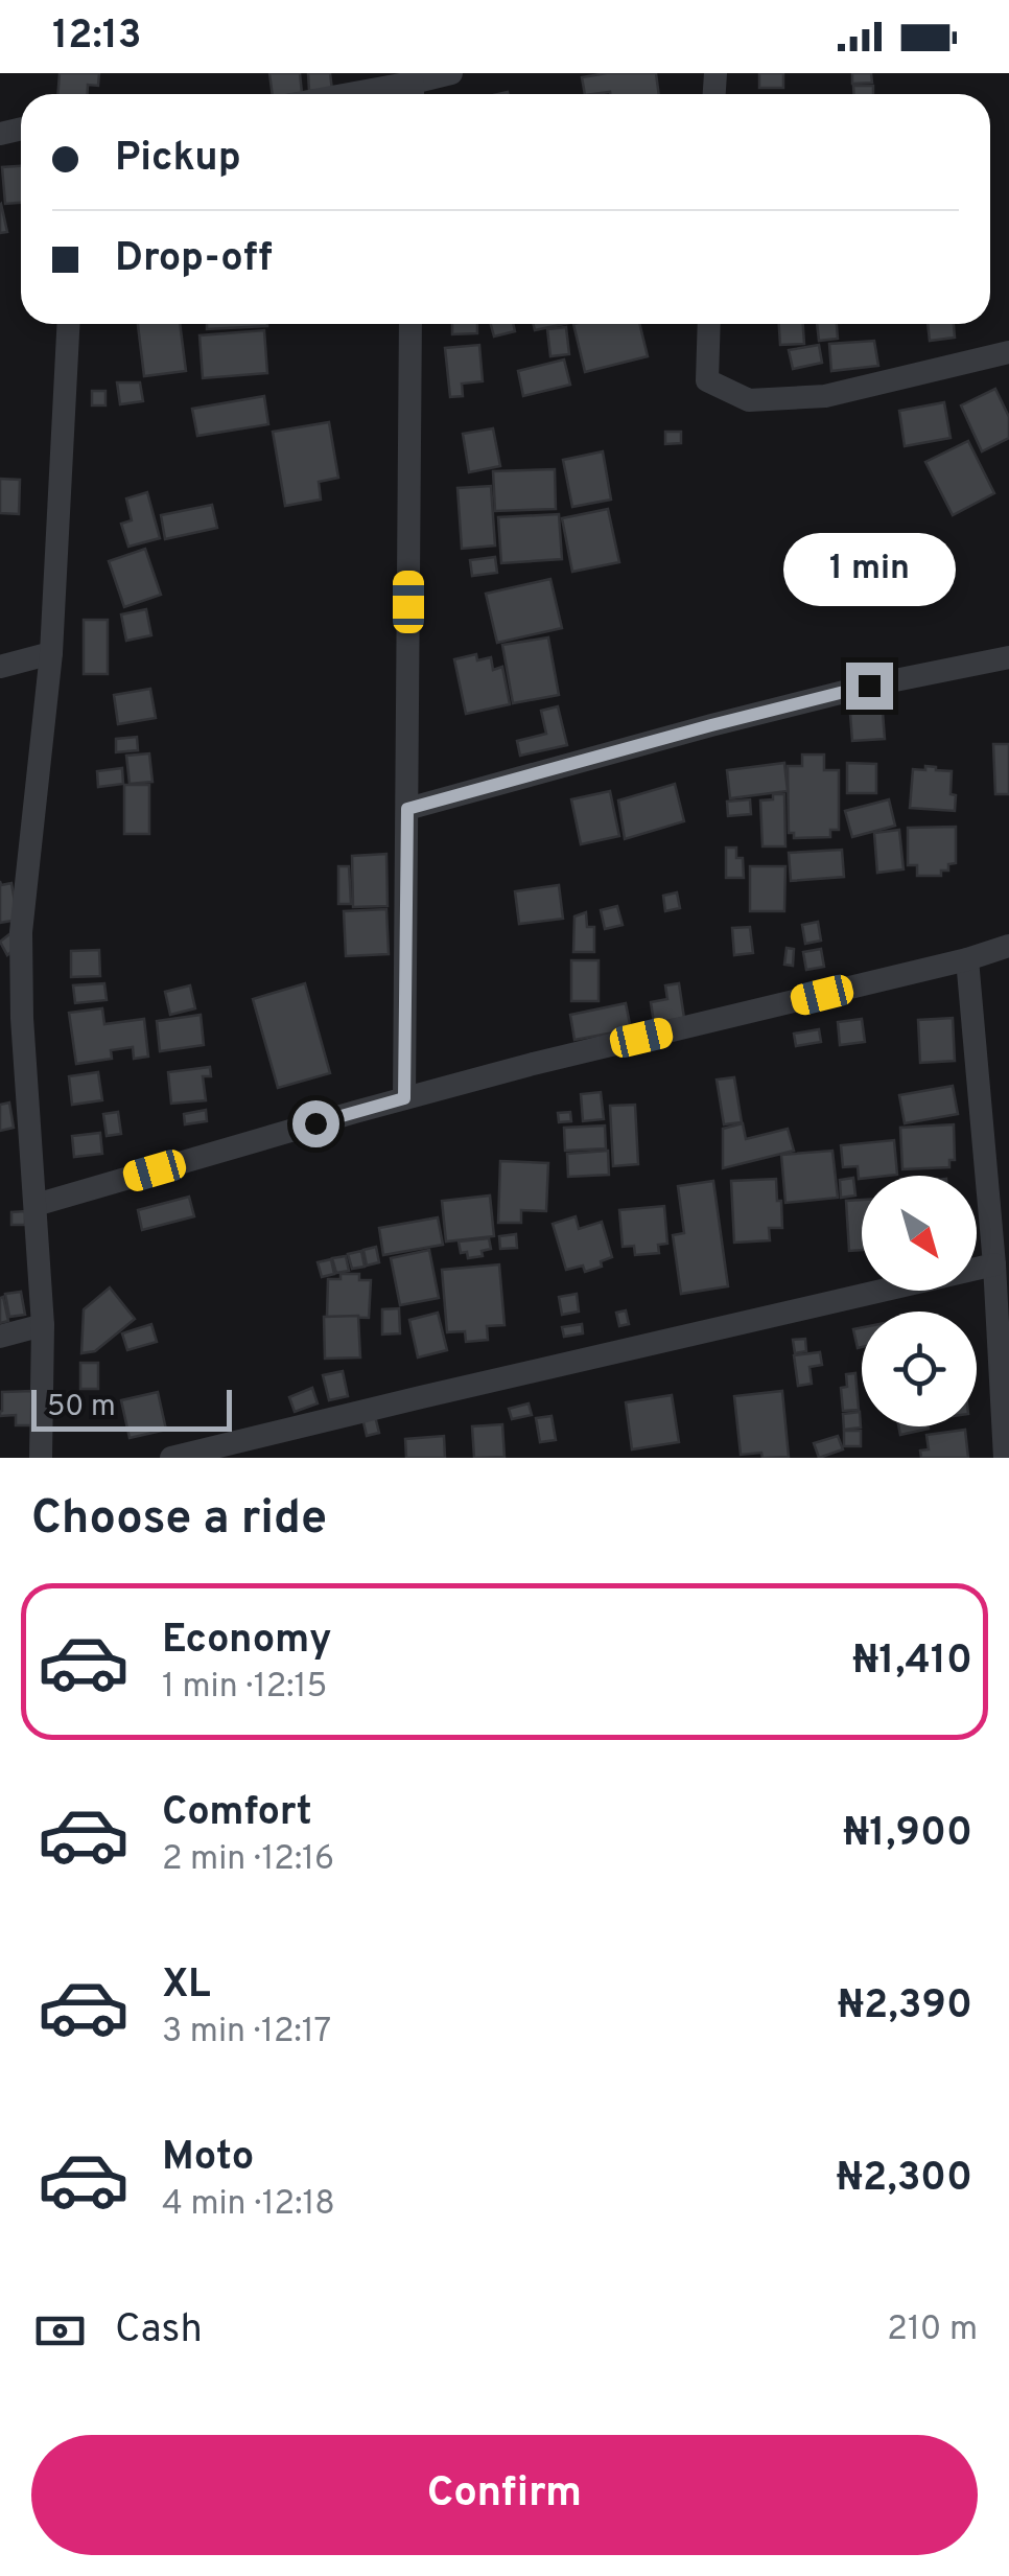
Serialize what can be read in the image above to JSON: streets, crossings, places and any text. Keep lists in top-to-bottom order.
{
  "scale_bar": "50 m",
  "north": "bottom right",
  "page": {
    "status": "12:13",
    "banner": ["Pickup", "Drop-off"],
    "bubble": "1 min",
    "scale": "50 m",
    "heading": "Choose a ride",
    "list": [
      {
        "name": "Economy",
        "note": "1 min · 12:15",
        "value": "₦1,410"
      },
      {
        "name": "Comfort",
        "note": "2 min · 12:16",
        "value": "₦1,900"
      },
      {
        "name": "XL",
        "note": "3 min · 12:17",
        "value": "₦2,390"
      },
      {
        "name": "Moto",
        "note": "4 min · 12:18",
        "value": "₦2,300"
      }
    ],
    "pay": ["Cash", "210 m"],
    "buttons": "Confirm"
  }
}
